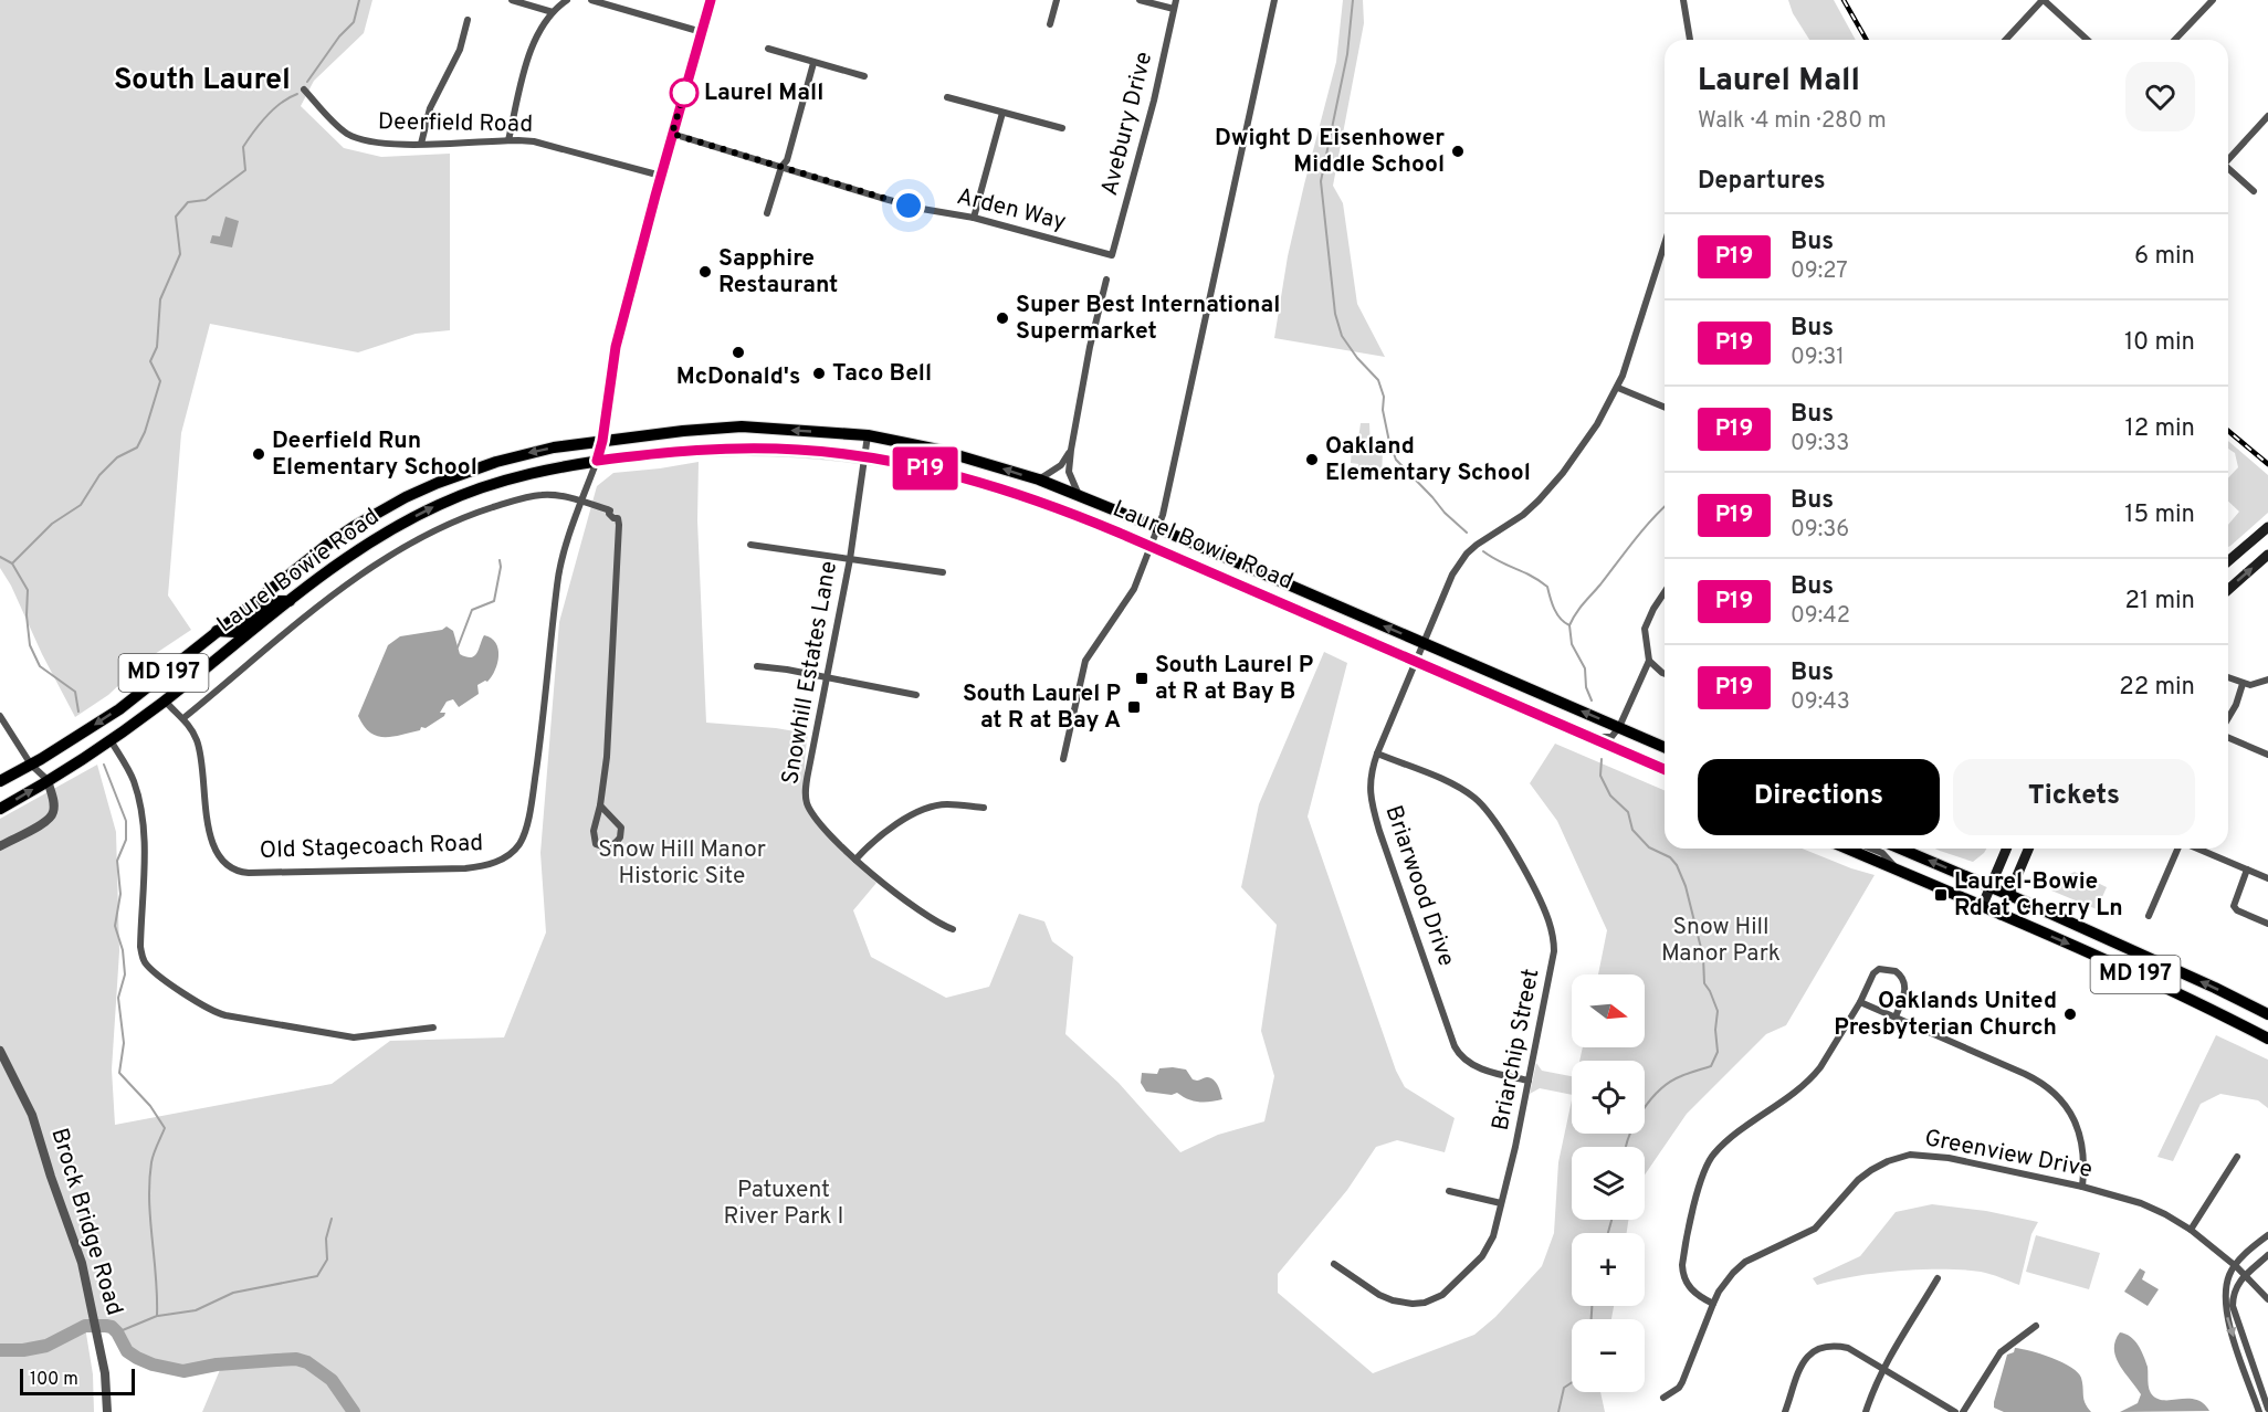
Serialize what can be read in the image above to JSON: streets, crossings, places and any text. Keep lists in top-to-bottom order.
{
  "streets": {
    "main road": ["Laurel Bowie Road", "MD 197"],
    "street": [
      "Deerfield Road",
      "Avebury Drive",
      "Arden Way",
      "Snowhill Estates Lane",
      "Old Stagecoach Road",
      "Briarwood Drive",
      "Briarchip Street",
      "Greenview Drive",
      "Brock Bridge Road"
    ]
  },
  "crossings": [
    ["Deerfield Road", "Old Stagecoach Road"],
    ["Avebury Drive", "Arden Way"],
    ["Arden Way", "Old Stagecoach Road"],
    ["Laurel Bowie Road", "Snowhill Estates Lane"],
    ["Laurel Bowie Road", "Old Stagecoach Road"],
    ["Laurel Bowie Road", "Briarwood Drive"],
    ["Briarwood Drive", "Briarchip Street"]
  ],
  "districts": ["South Laurel"],
  "parks": ["Snow Hill Manor Historic Site", "Snow Hill Manor Park", "Patuxent River Park I"],
  "places": {
    "other": [
      "Laurel Mall",
      "Dwight D Eisenhower Middle School",
      "Sapphire Restaurant",
      "Super Best International Supermarket",
      "McDonald's",
      "Taco Bell",
      "Deerfield Run Elementary School",
      "Oakland Elementary School",
      "Oaklands United Presbyterian Church"
    ],
    "transit": ["South Laurel P at R at Bay B", "South Laurel P at R at Bay A", "Laurel-Bowie Rd at Cherry Ln"]
  },
  "lines": ["bus line P19"],
  "scale_bar": "100 m",
  "north": "right",
  "page": {
    "on_map": "P19",
    "heading": [
      ["Laurel Mall", "Walk · 4 min · 280 m"],
      "Departures"
    ],
    "list": [
      {
        "mark": "P19",
        "name": "Bus",
        "note": "09:27",
        "value": "6 min"
      },
      {
        "mark": "P19",
        "name": "Bus",
        "note": "09:31",
        "value": "10 min"
      },
      {
        "mark": "P19",
        "name": "Bus",
        "note": "09:33",
        "value": "12 min"
      },
      {
        "mark": "P19",
        "name": "Bus",
        "note": "09:36",
        "value": "15 min"
      },
      {
        "mark": "P19",
        "name": "Bus",
        "note": "09:42",
        "value": "21 min"
      },
      {
        "mark": "P19",
        "name": "Bus",
        "note": "09:43",
        "value": "22 min"
      }
    ],
    "buttons": ["Directions", "Tickets"],
    "map_buttons": ["+", "−"],
    "scale": "100 m"
  }
}
